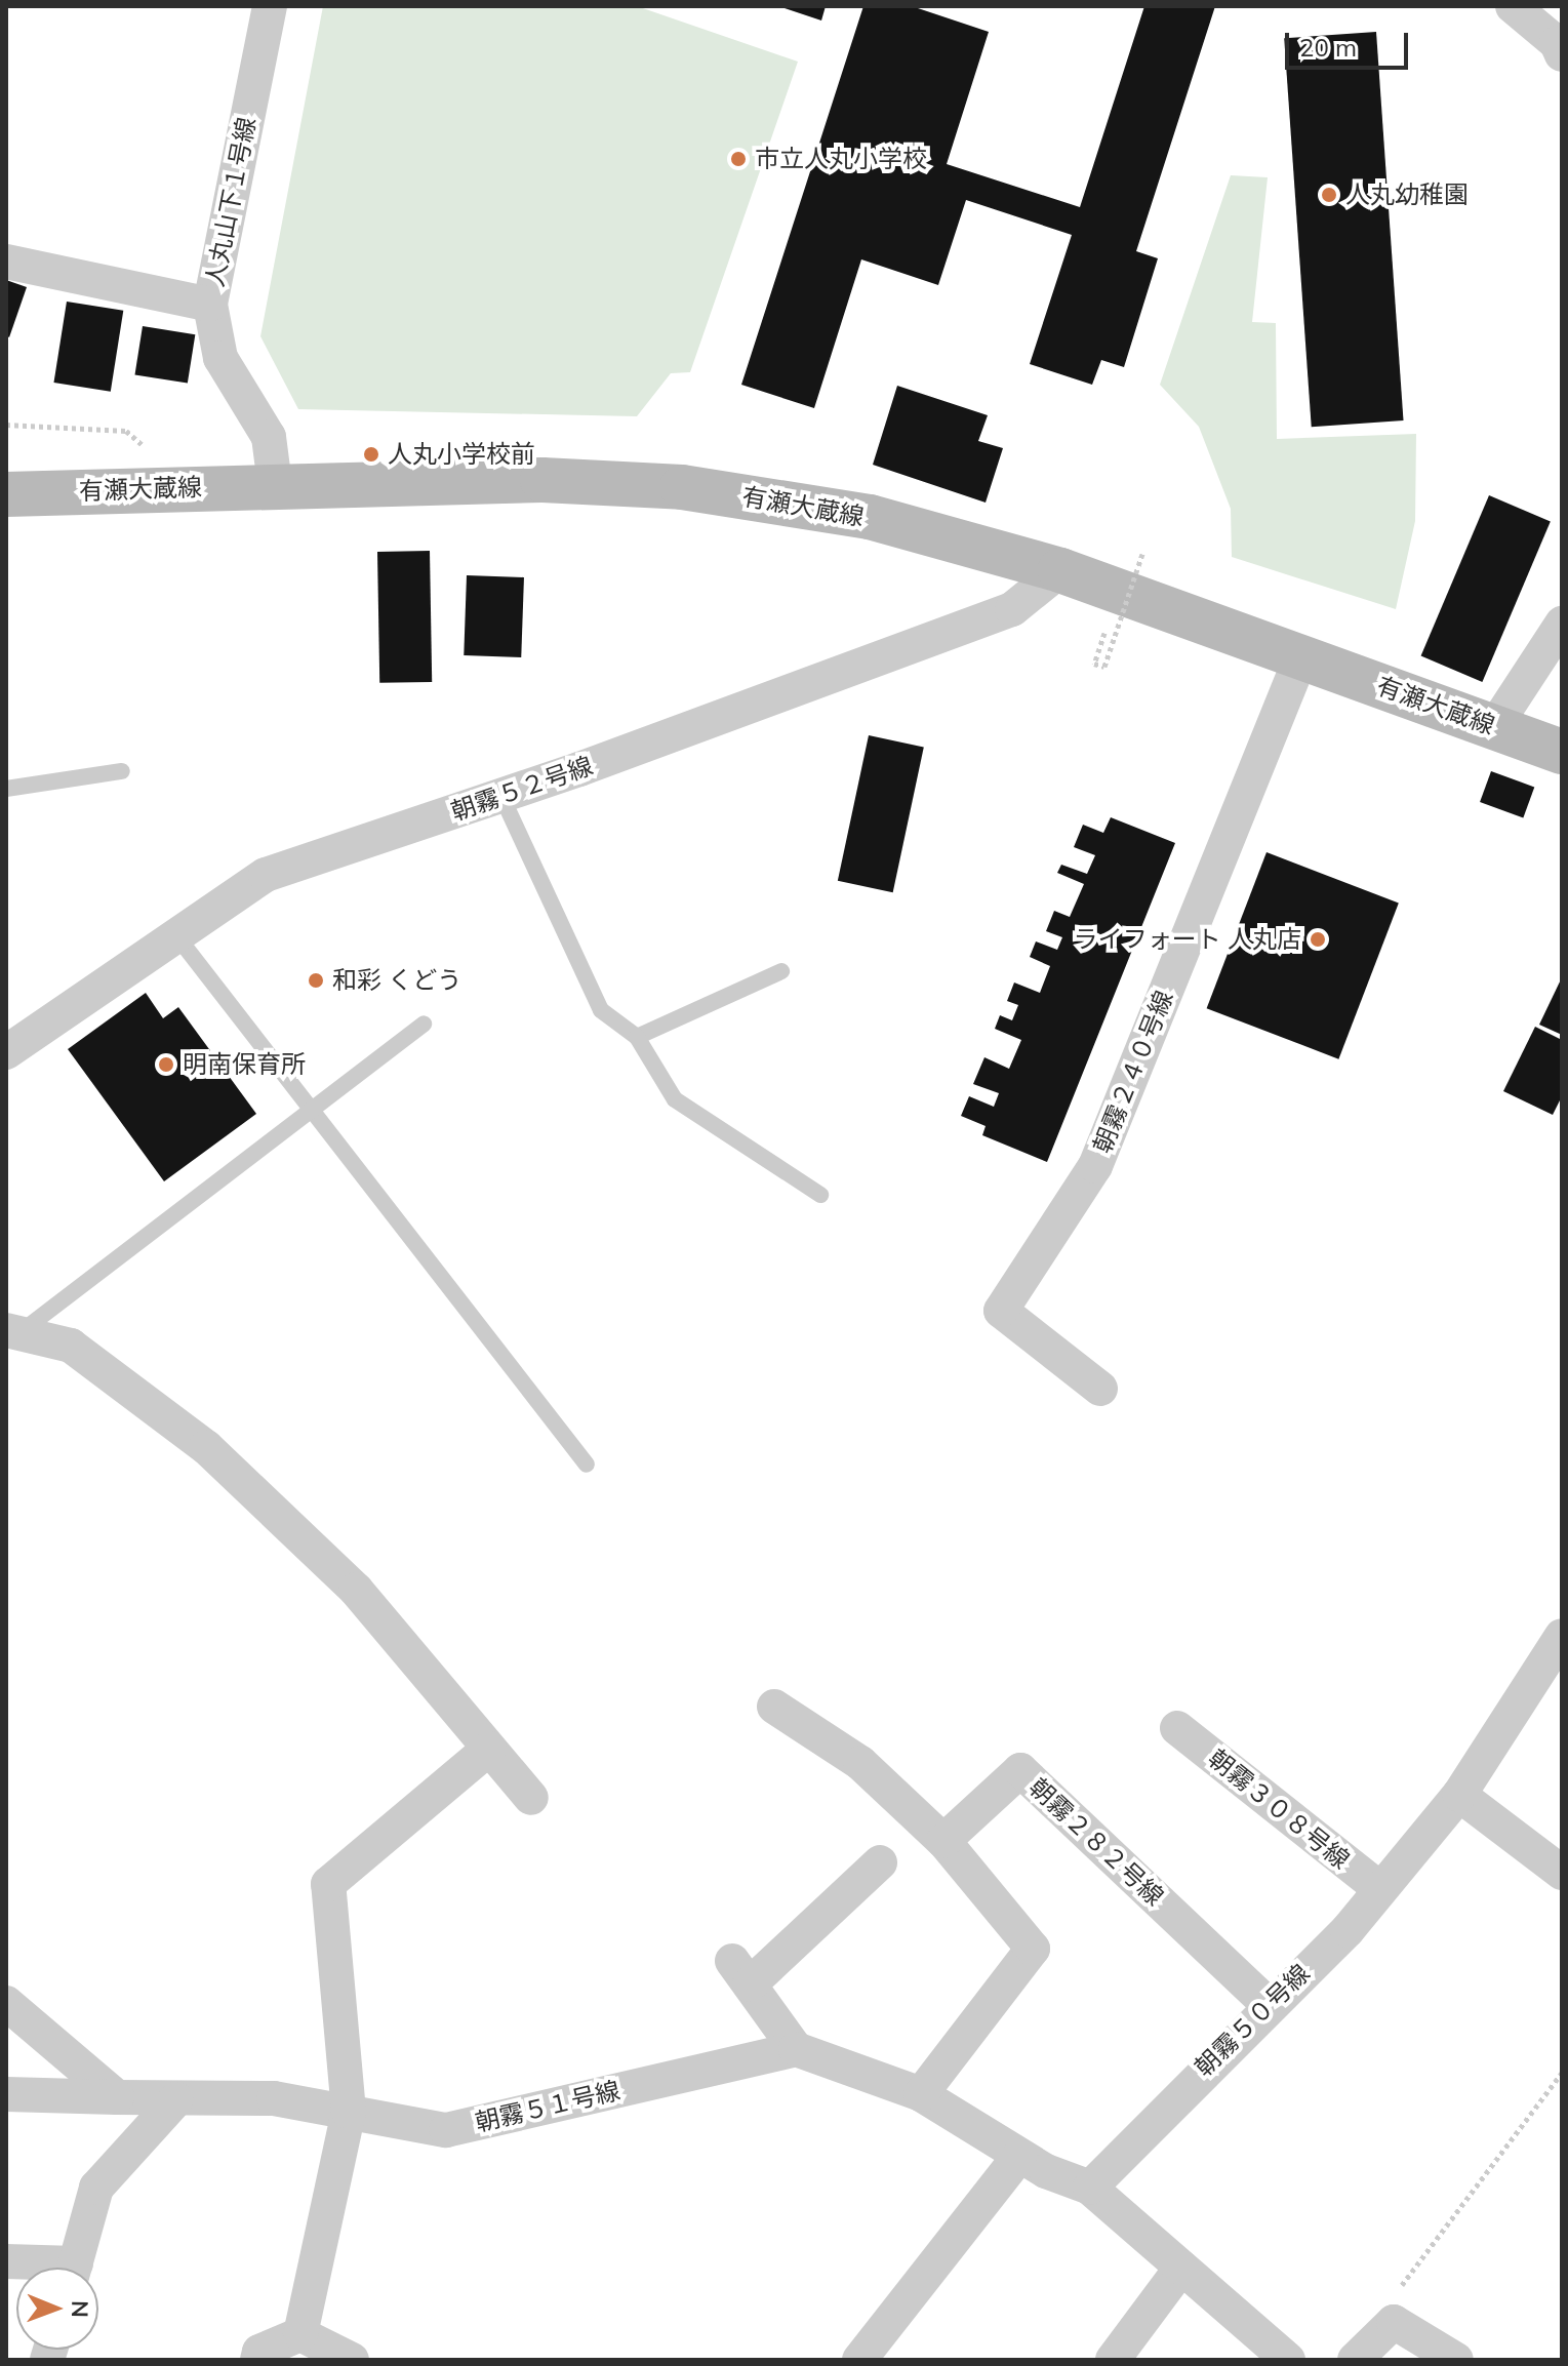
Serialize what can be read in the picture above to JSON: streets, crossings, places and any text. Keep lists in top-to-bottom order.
{
  "streets": {
    "main road": ["有瀬大蔵線"],
    "street": [
      "人丸山下１号線",
      "朝霧５２号線",
      "朝霧２４０号線",
      "朝霧３０８号線",
      "朝霧２８２号線",
      "朝霧５０号線",
      "朝霧５１号線"
    ]
  },
  "crossings": [
    ["人丸山下１号線", "有瀬大蔵線"],
    ["有瀬大蔵線", "朝霧５２号線"],
    ["有瀬大蔵線", "朝霧２４０号線"],
    ["朝霧３０８号線", "朝霧５０号線"],
    ["朝霧２８２号線", "朝霧５０号線"]
  ],
  "places": [
    "市立人丸小学校",
    "人丸幼稚園",
    "人丸小学校前",
    "ライフォート 人丸店",
    "和彩 くどう",
    "明南保育所"
  ],
  "scale_bar": "20 m",
  "north": "right"
}
